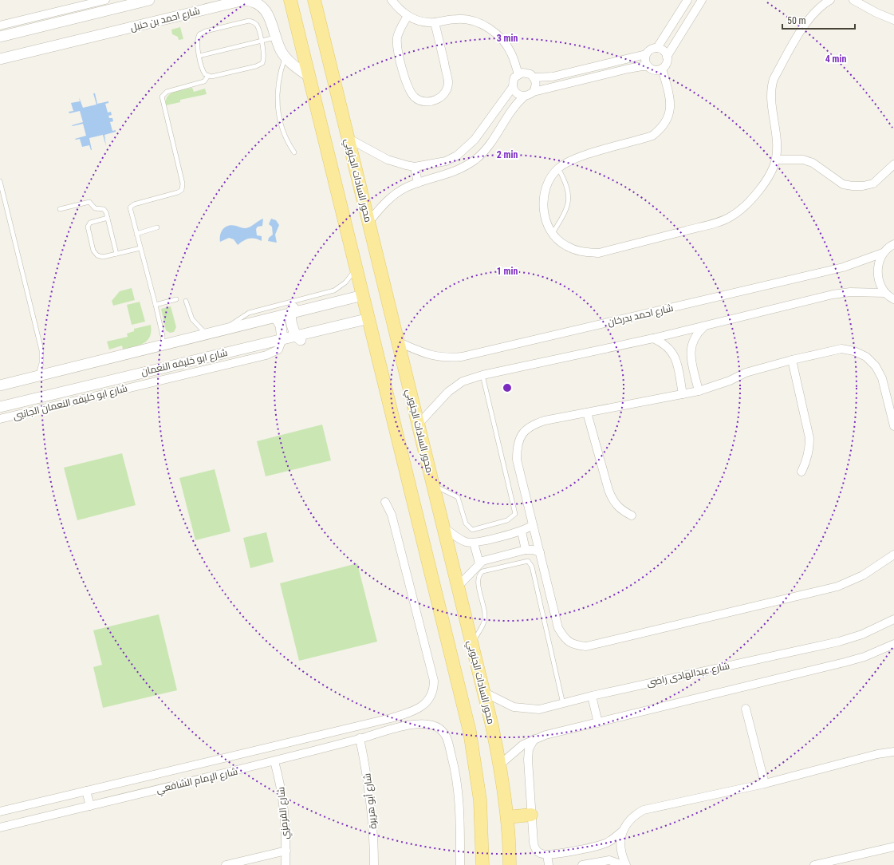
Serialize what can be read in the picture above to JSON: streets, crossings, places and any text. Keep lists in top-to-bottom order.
{
  "streets": {
    "main road": ["محور السادات الجنوبي"],
    "street": [
      "شارع احمد بن حنبل",
      "شارع احمد بدرخان",
      "شارع ابو خليفه النعمان",
      "شارع ابو خليفه النعمان الجانبى",
      "شارع عبدالهادى راضى",
      "شارع الإمام الشافعي",
      "شارع أبو هريرة",
      "شارع القرمزي"
    ]
  },
  "crossings": [
    ["محور السادات الجنوبي", "شارع احمد بدرخان"],
    ["محور السادات الجنوبي", "شارع عبدالهادى راضى"],
    ["شارع ابو خليفه النعمان", "شارع ابو خليفه النعمان الجانبى"],
    ["شارع الإمام الشافعي", "شارع أبو هريرة"],
    ["شارع الإمام الشافعي", "شارع القرمزي"]
  ],
  "scale_bar": "50 m",
  "rings": [
    "3 min",
    "4 min",
    "2 min",
    "1 min"
  ]
}
